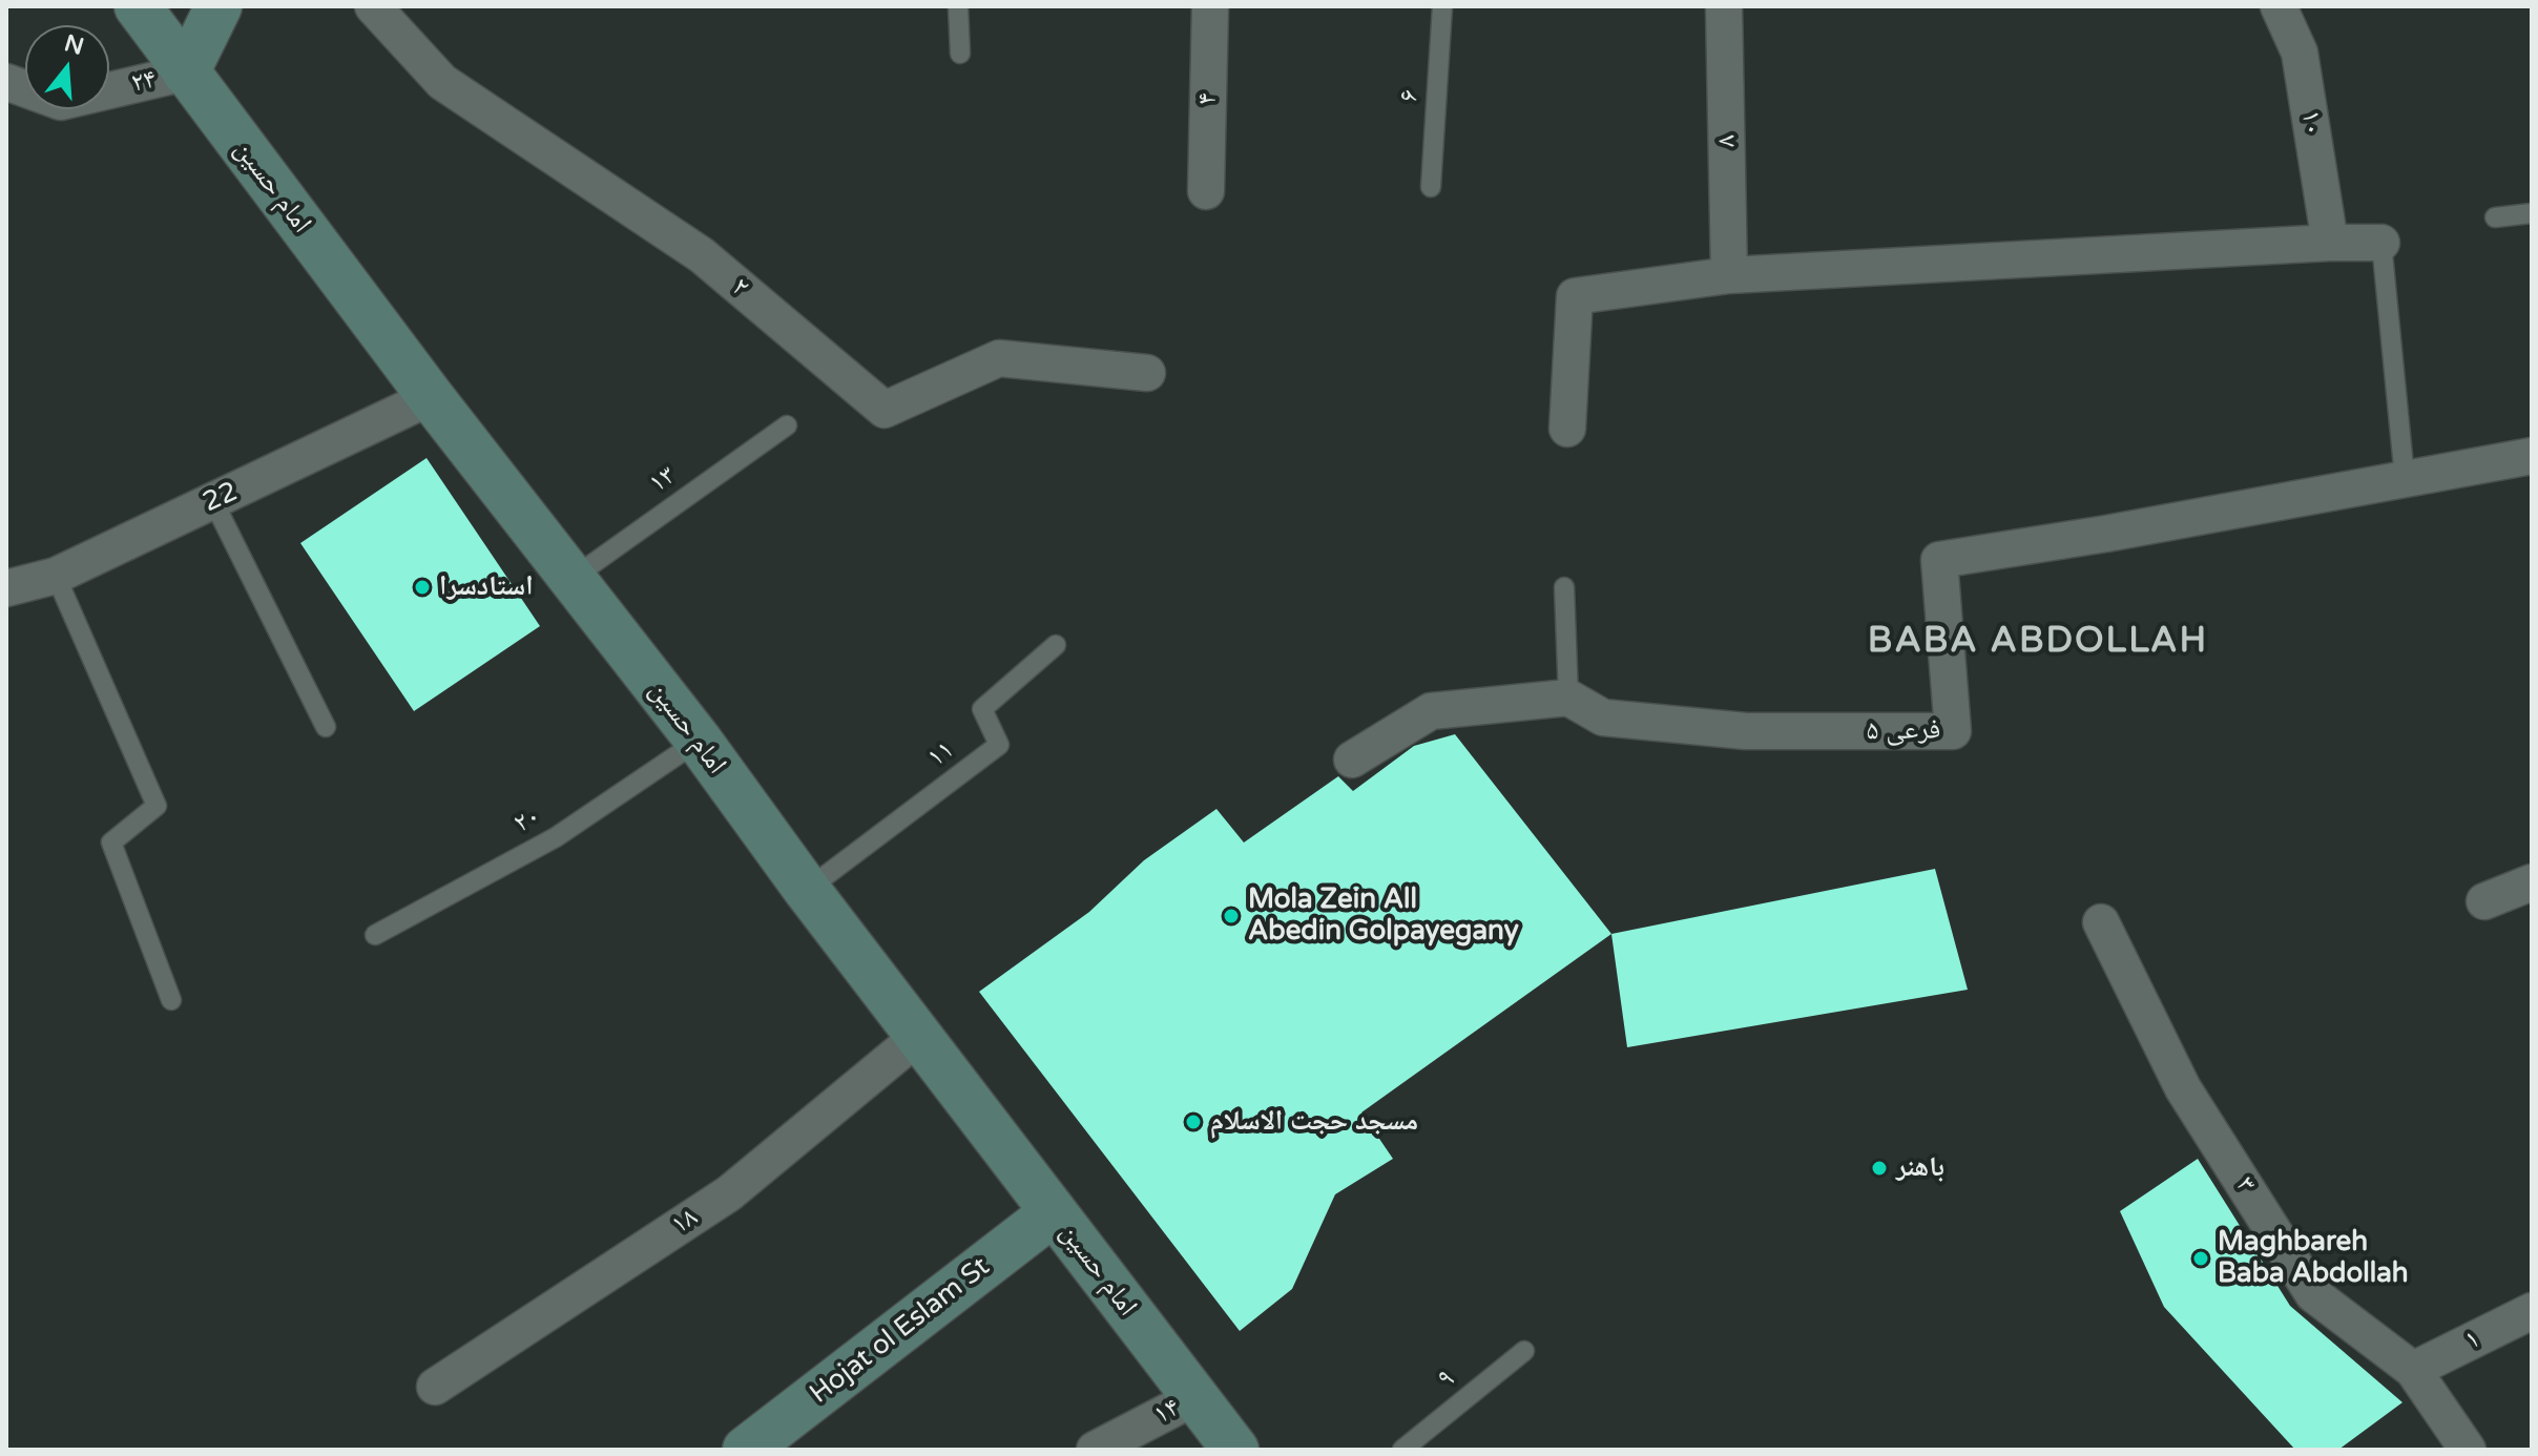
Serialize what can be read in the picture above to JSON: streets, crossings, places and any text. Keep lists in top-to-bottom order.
{
  "streets": {
    "main road": ["امام حسین", "Hojat ol Eslam St"],
    "street": [
      "۲۴",
      "۴",
      "۱۰",
      "۸",
      "۲",
      "22",
      "فرعی ۵",
      "۳",
      "۱۸",
      "۱",
      "۱۴"
    ],
    "lane": [
      "۶",
      "۱۳",
      "۱۱",
      "۲۰",
      "۹"
    ]
  },
  "crossings": [
    ["۲۴", "امام حسین"],
    ["امام حسین", "۱۳"],
    ["امام حسین", "22"],
    ["امام حسین", "۱۱"],
    ["امام حسین", "۲۰"],
    ["امام حسین", "۱۸"],
    ["امام حسین", "Hojat ol Eslam St"],
    ["امام حسین", "۱۴"],
    ["۳", "۱"]
  ],
  "districts": ["BABA ABDOLLAH"],
  "places": [
    "استادسرا",
    "Mola Zein All Abedin Golpayegany",
    "مسجد حجت الاسلام",
    "باهنر",
    "Maghbareh Baba Abdollah"
  ],
  "north": "top"
}
